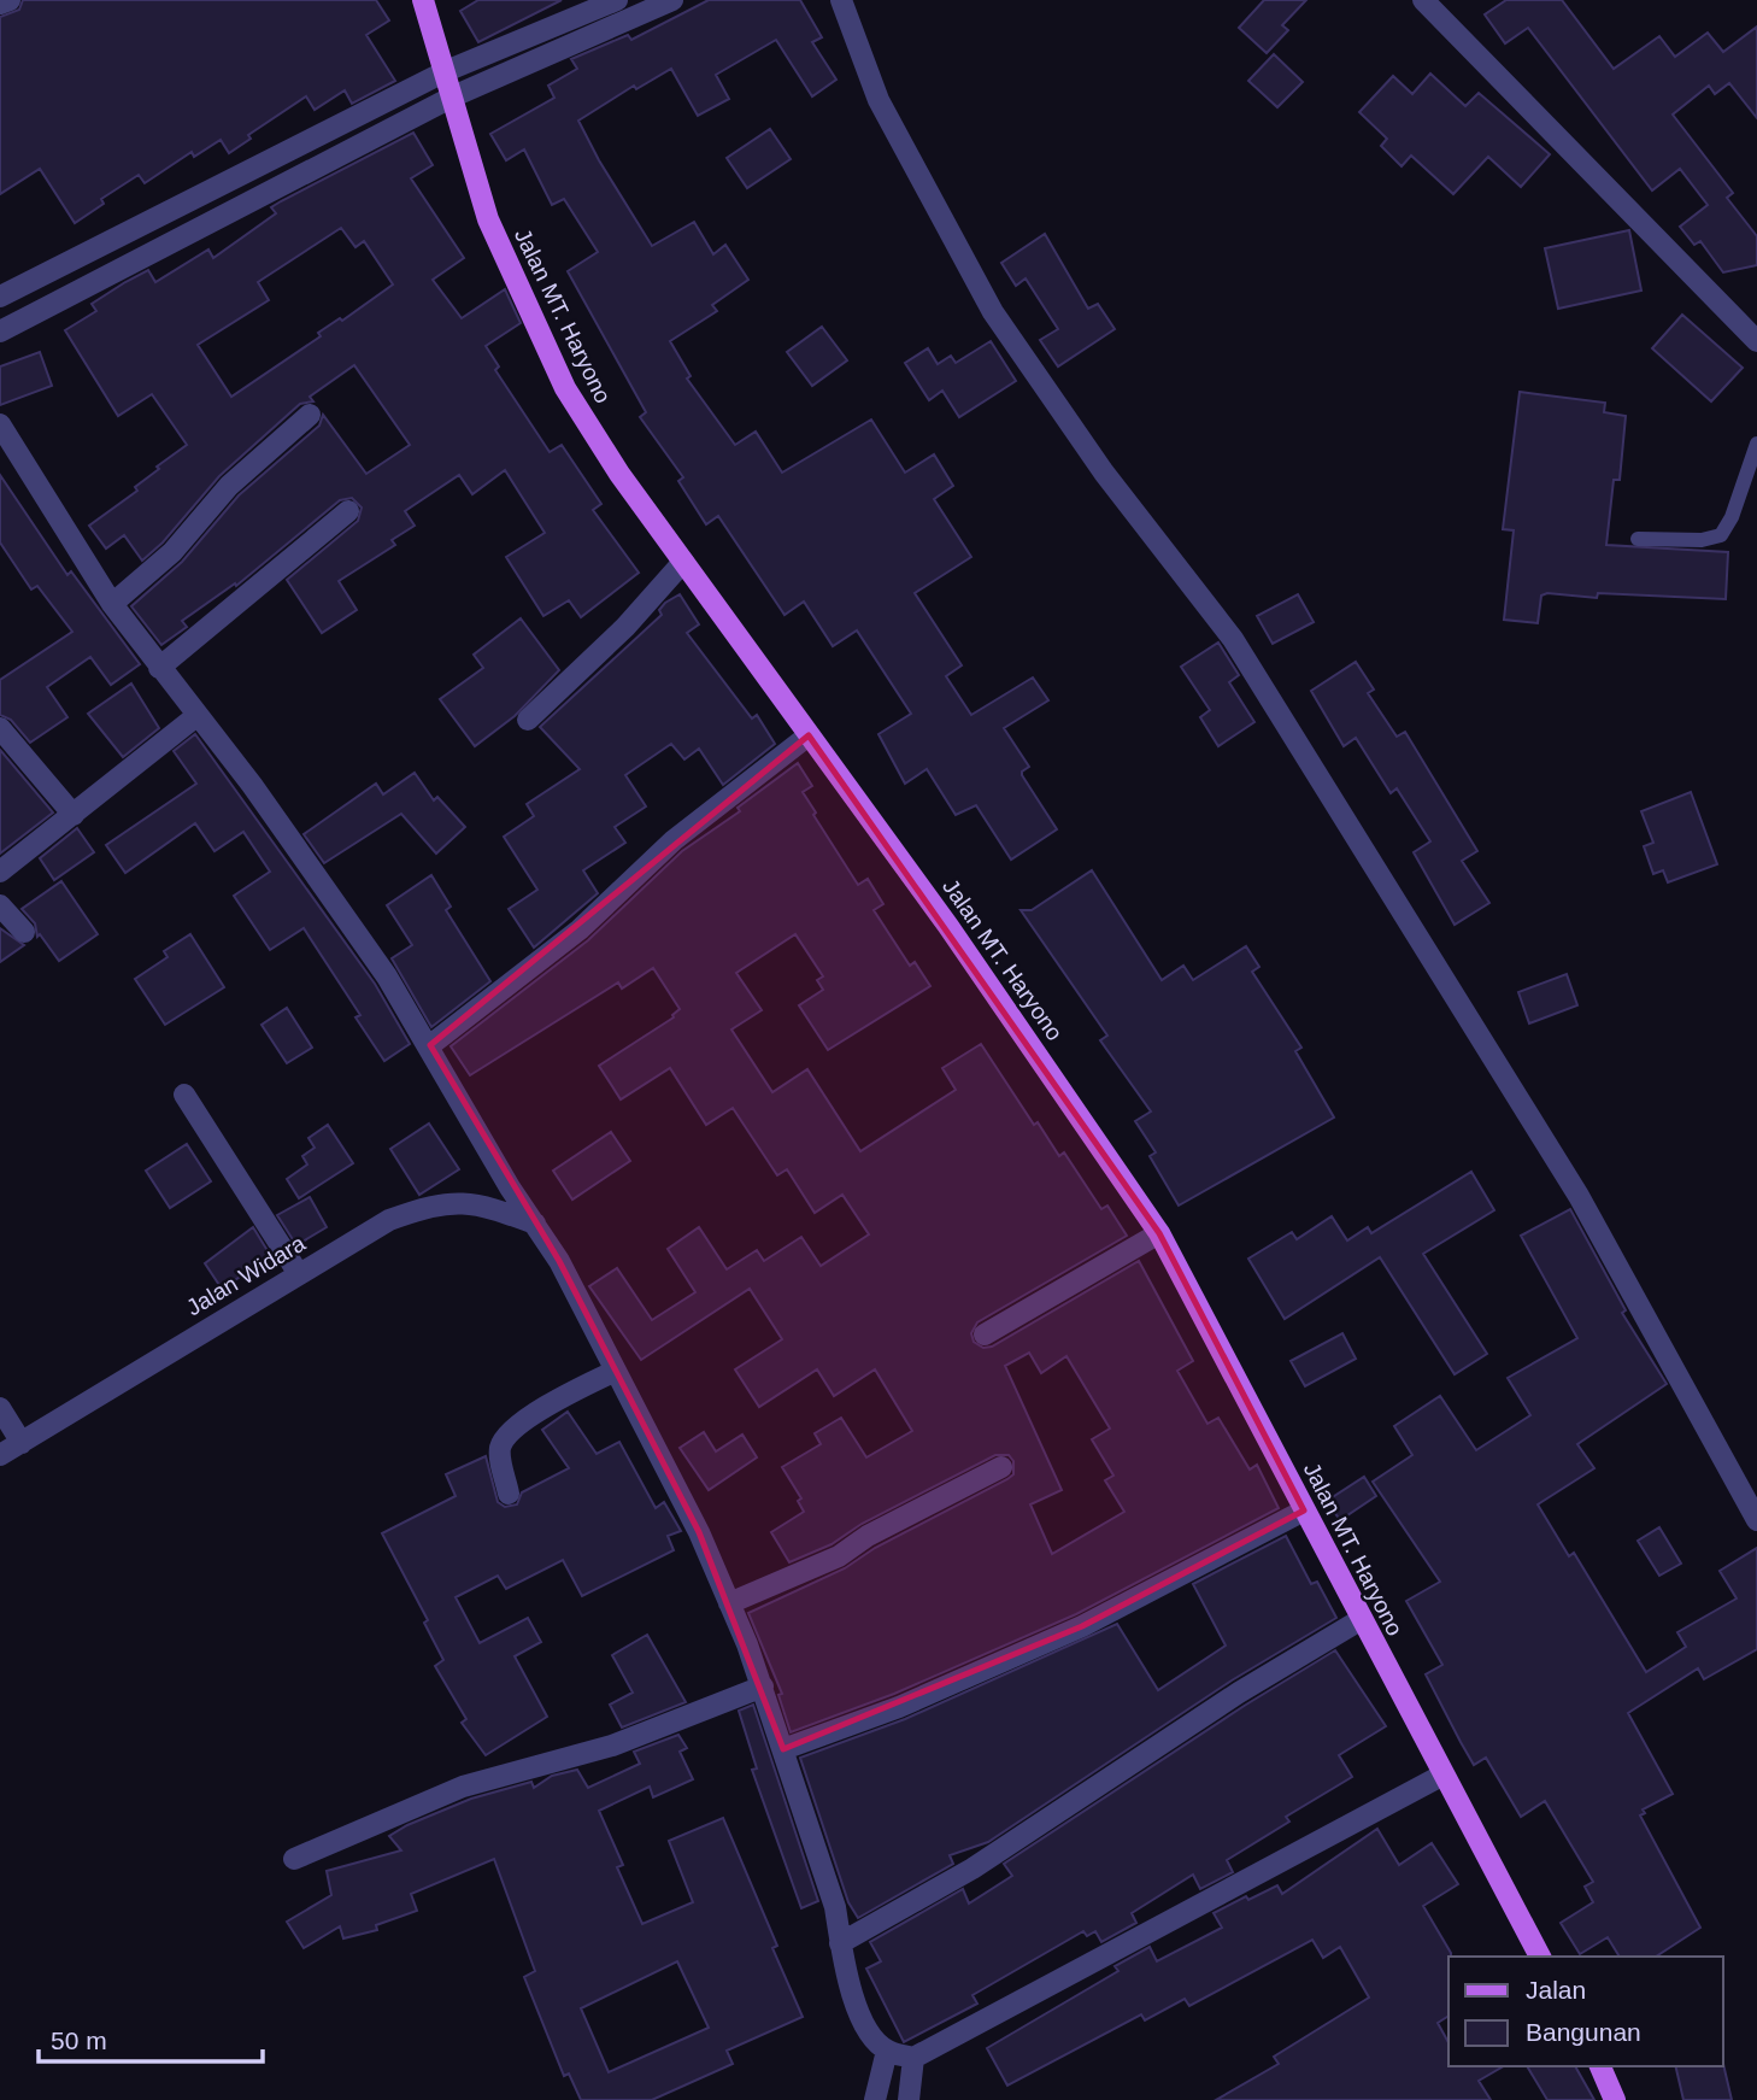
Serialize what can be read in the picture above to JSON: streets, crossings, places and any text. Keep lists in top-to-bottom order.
{
  "streets": {
    "main road": ["Jalan MT. Haryono"],
    "street": ["Jalan Widara"]
  },
  "legend": ["Jalan", "Bangunan"],
  "scale_bar": "50 m"
}
